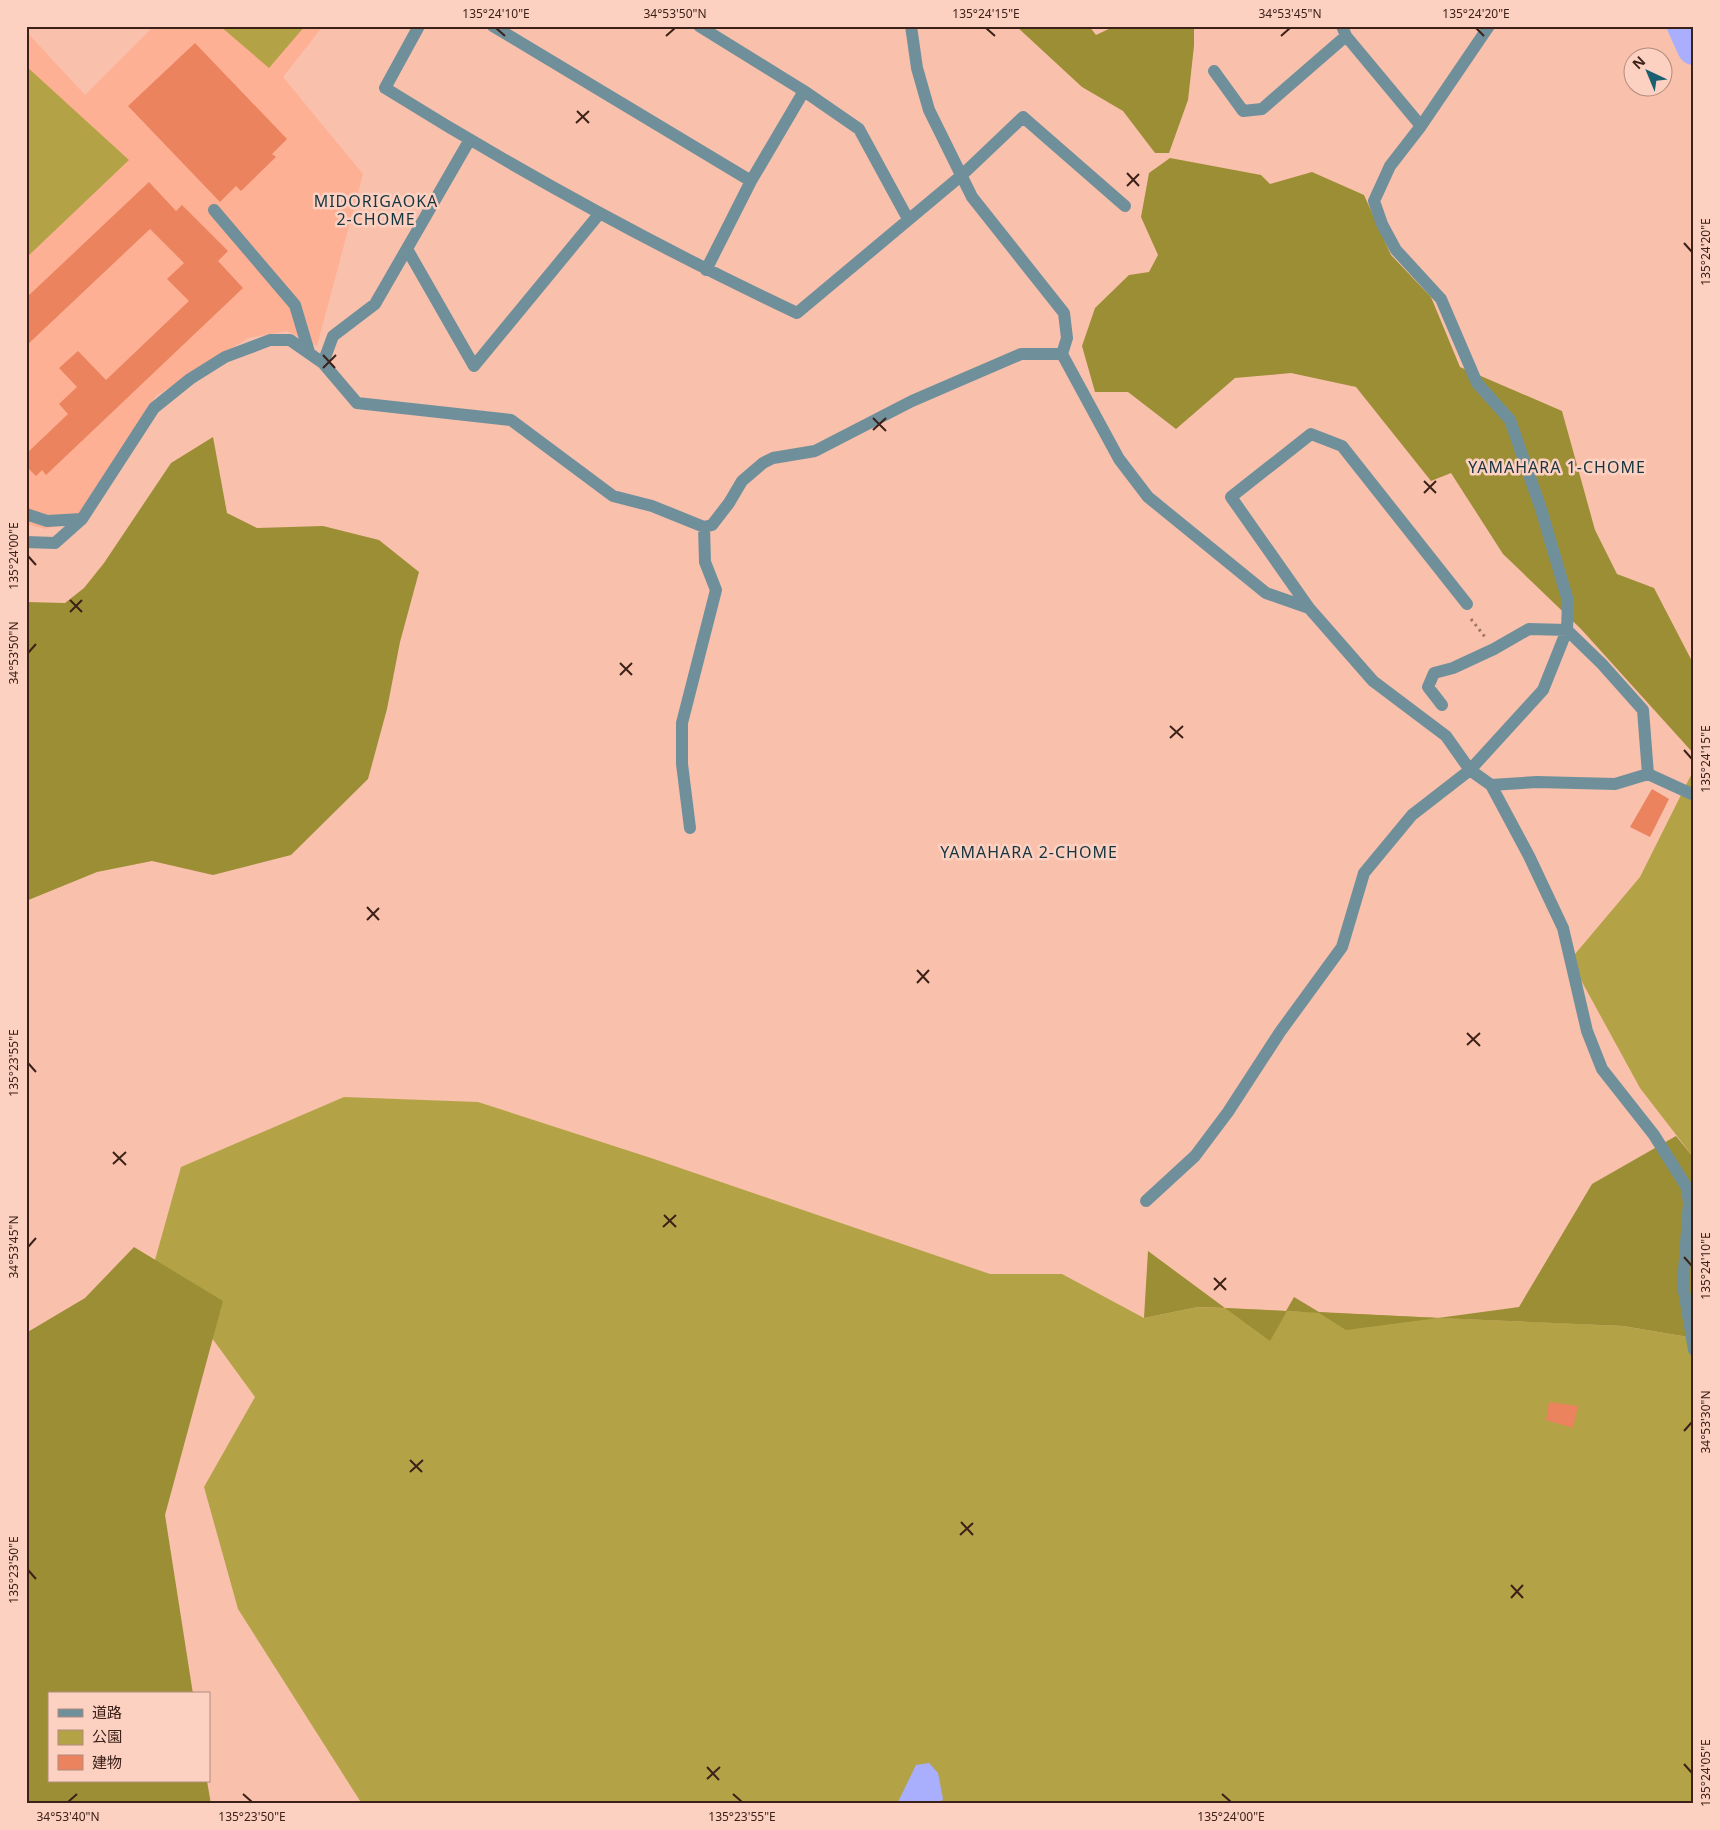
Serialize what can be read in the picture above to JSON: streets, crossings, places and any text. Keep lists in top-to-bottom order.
{
  "districts": ["MIDORIGAOKA 2-CHOME", "YAMAHARA 1-CHOME", "YAMAHARA 2-CHOME"],
  "legend": ["道路", "公園", "建物"],
  "north": "top left",
  "coordinates": [
    "135°24'10\"E",
    "34°53'50\"N",
    "135°24'15\"E",
    "34°53'45\"N",
    "135°24'20\"E",
    "135°24'00\"E",
    "135°23'55\"E",
    "34°53'30\"N",
    "135°23'50\"E",
    "135°24'05\"E",
    "34°53'40\"N"
  ]
}
